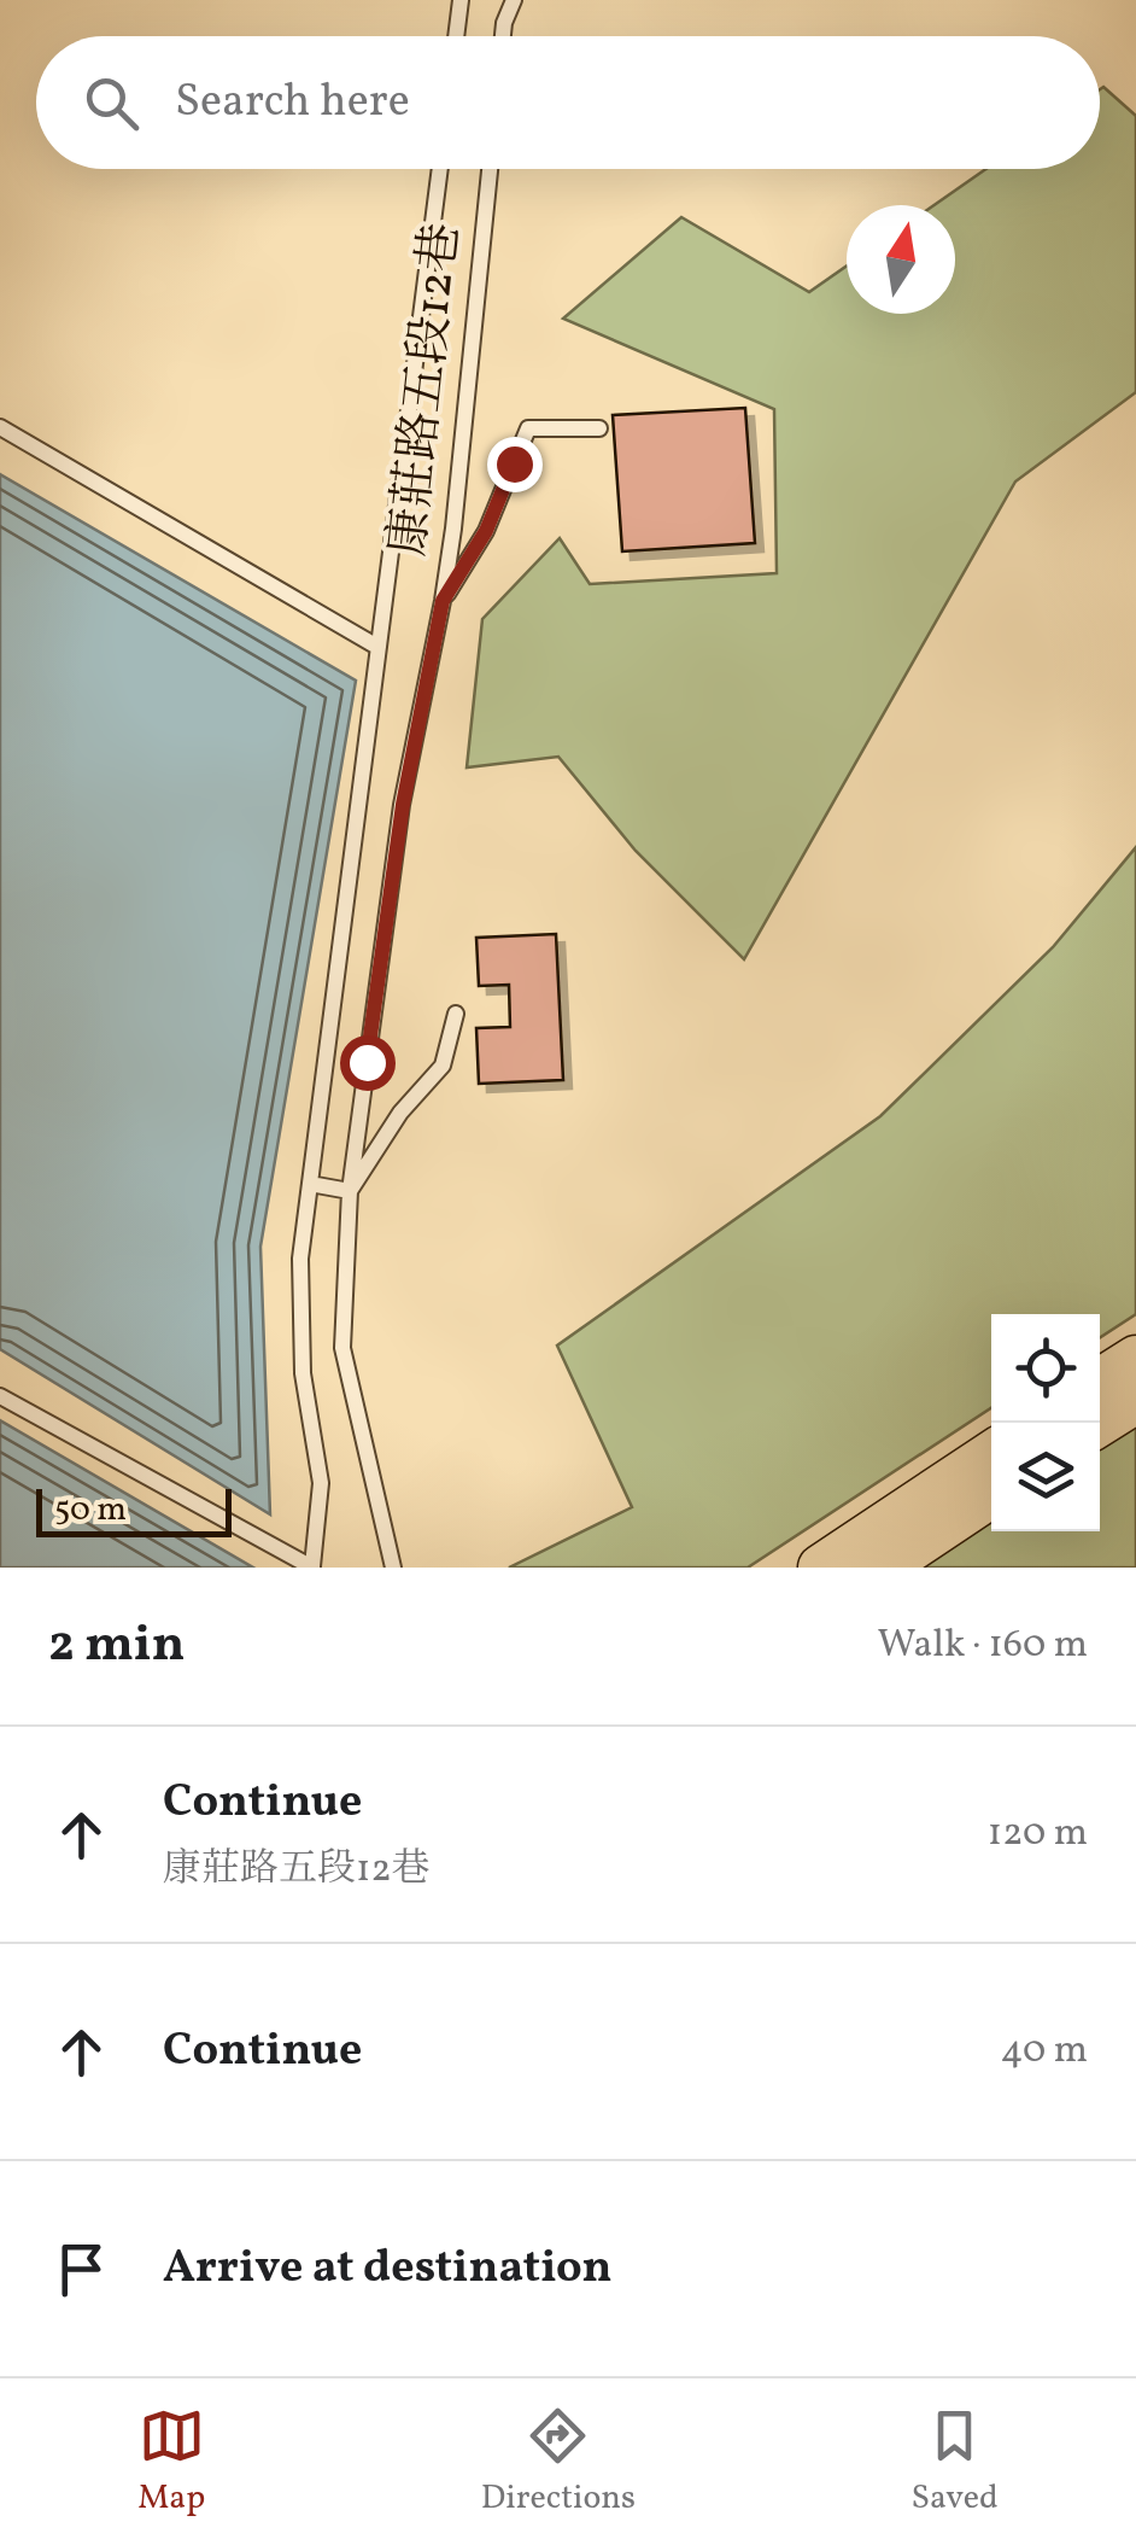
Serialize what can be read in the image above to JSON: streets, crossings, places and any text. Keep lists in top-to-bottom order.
{
  "streets": {
    "lane": ["康莊路五段12巷"]
  },
  "scale_bar": "50 m",
  "north": "top",
  "page": {
    "search": "Search here",
    "scale": "50 m",
    "heading": ["2 min", "Walk · 160 m"],
    "list": [
      ["Continue", "康莊路五段12巷", "120 m"],
      ["Continue", "40 m"],
      "Arrive at destination"
    ],
    "nav": ["Map", "Directions", "Saved"]
  }
}
